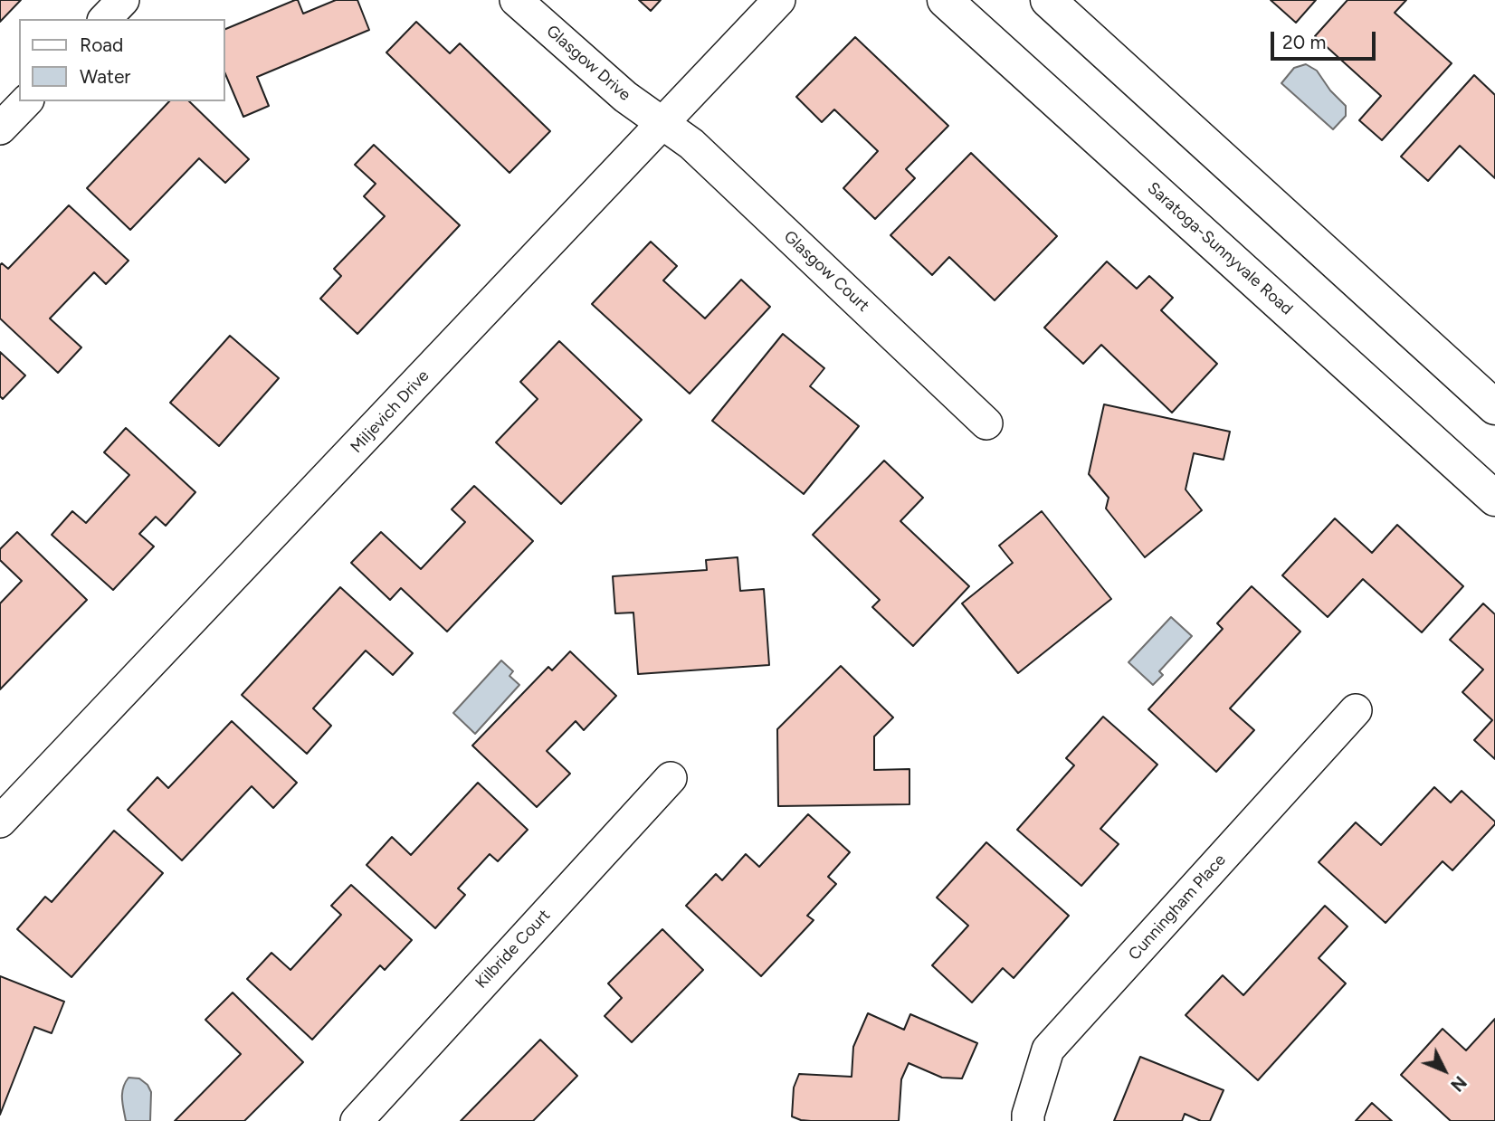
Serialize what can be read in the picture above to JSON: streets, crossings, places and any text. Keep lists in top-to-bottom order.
{
  "streets": {
    "main road": ["Saratoga-Sunnyvale Road"],
    "street": [
      "Glasgow Drive",
      "Glasgow Court",
      "Miljevich Drive",
      "Cunningham Place",
      "Kilbride Court"
    ]
  },
  "crossings": [
    ["Glasgow Drive", "Glasgow Court"],
    ["Glasgow Drive", "Miljevich Drive"],
    ["Glasgow Court", "Miljevich Drive"]
  ],
  "legend": ["Road", "Water"],
  "scale_bar": "20 m",
  "north": "bottom right"
}
